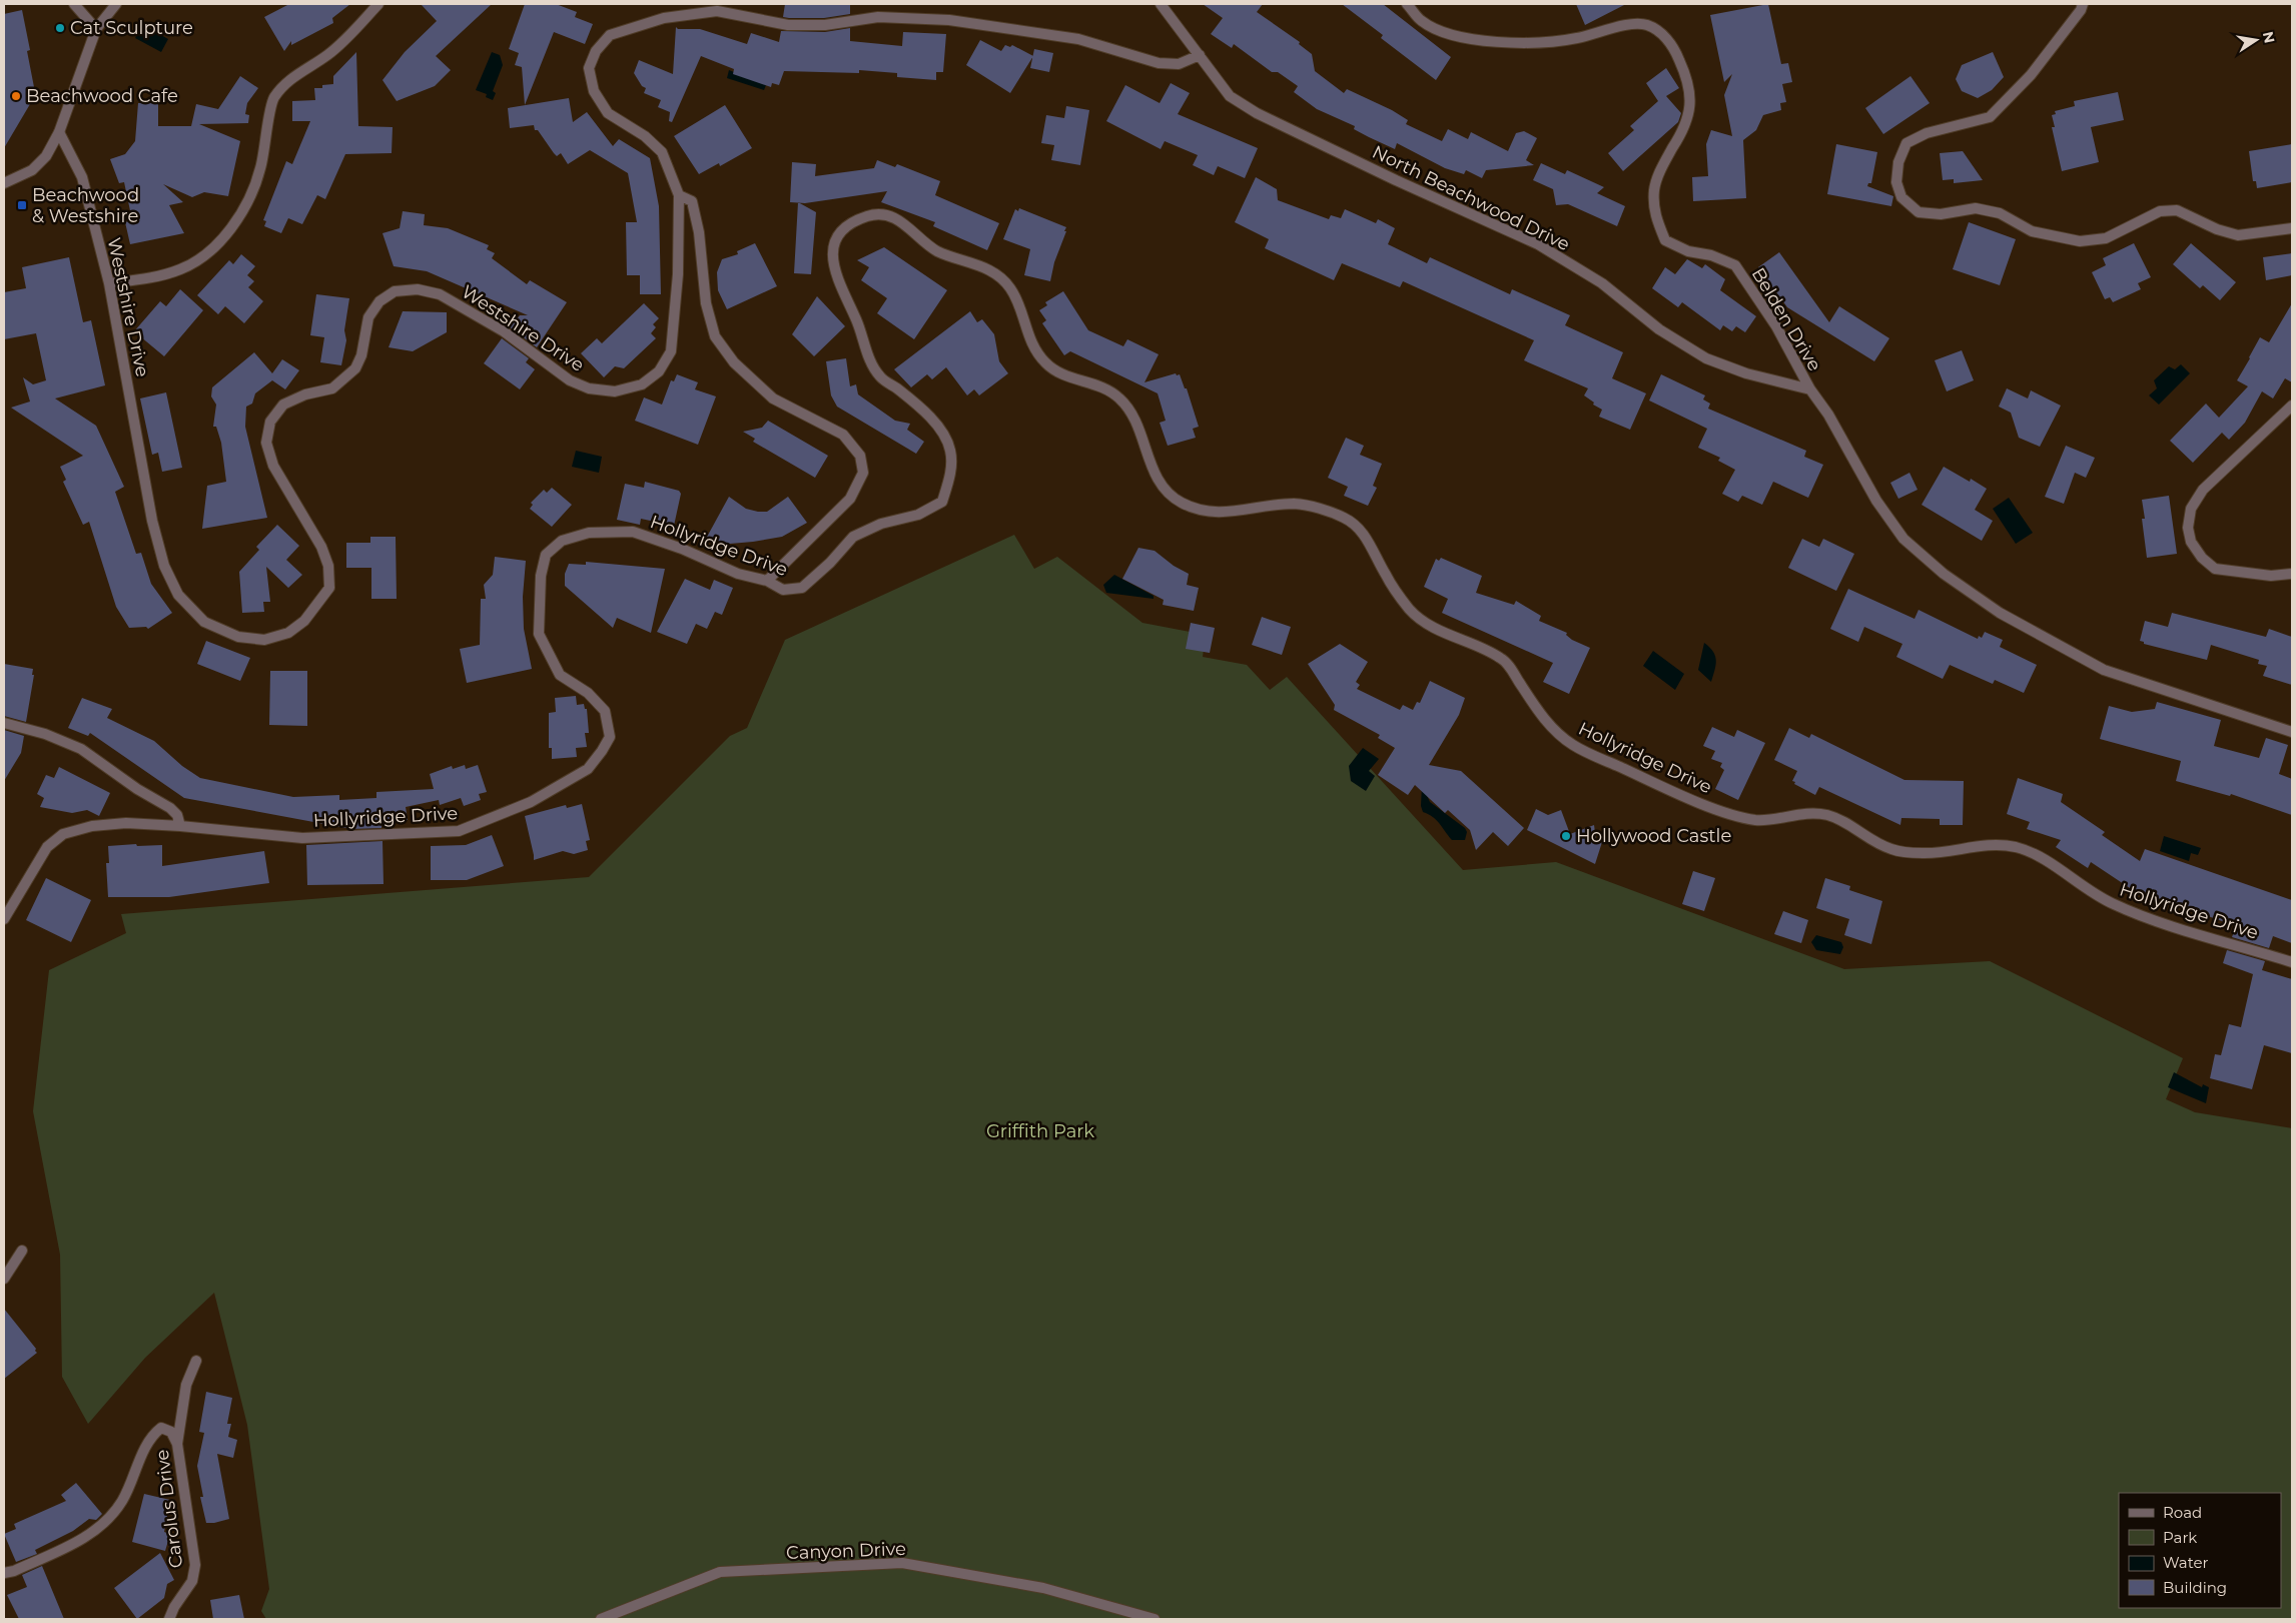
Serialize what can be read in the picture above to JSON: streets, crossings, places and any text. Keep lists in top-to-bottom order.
{
  "streets": {
    "street": [
      "North Beachwood Drive",
      "Westshire Drive",
      "Belden Drive",
      "Hollyridge Drive",
      "Carolus Drive",
      "Canyon Drive"
    ]
  },
  "crossings": [
    ["North Beachwood Drive", "Westshire Drive"],
    ["North Beachwood Drive", "Belden Drive"]
  ],
  "parks": ["Griffith Park"],
  "places": {
    "other": ["Cat Sculpture", "Beachwood Cafe", "Hollywood Castle"],
    "transit": ["Beachwood & Westshire"]
  },
  "legend": [
    "Road",
    "Park",
    "Water",
    "Building"
  ],
  "north": "right"
}
